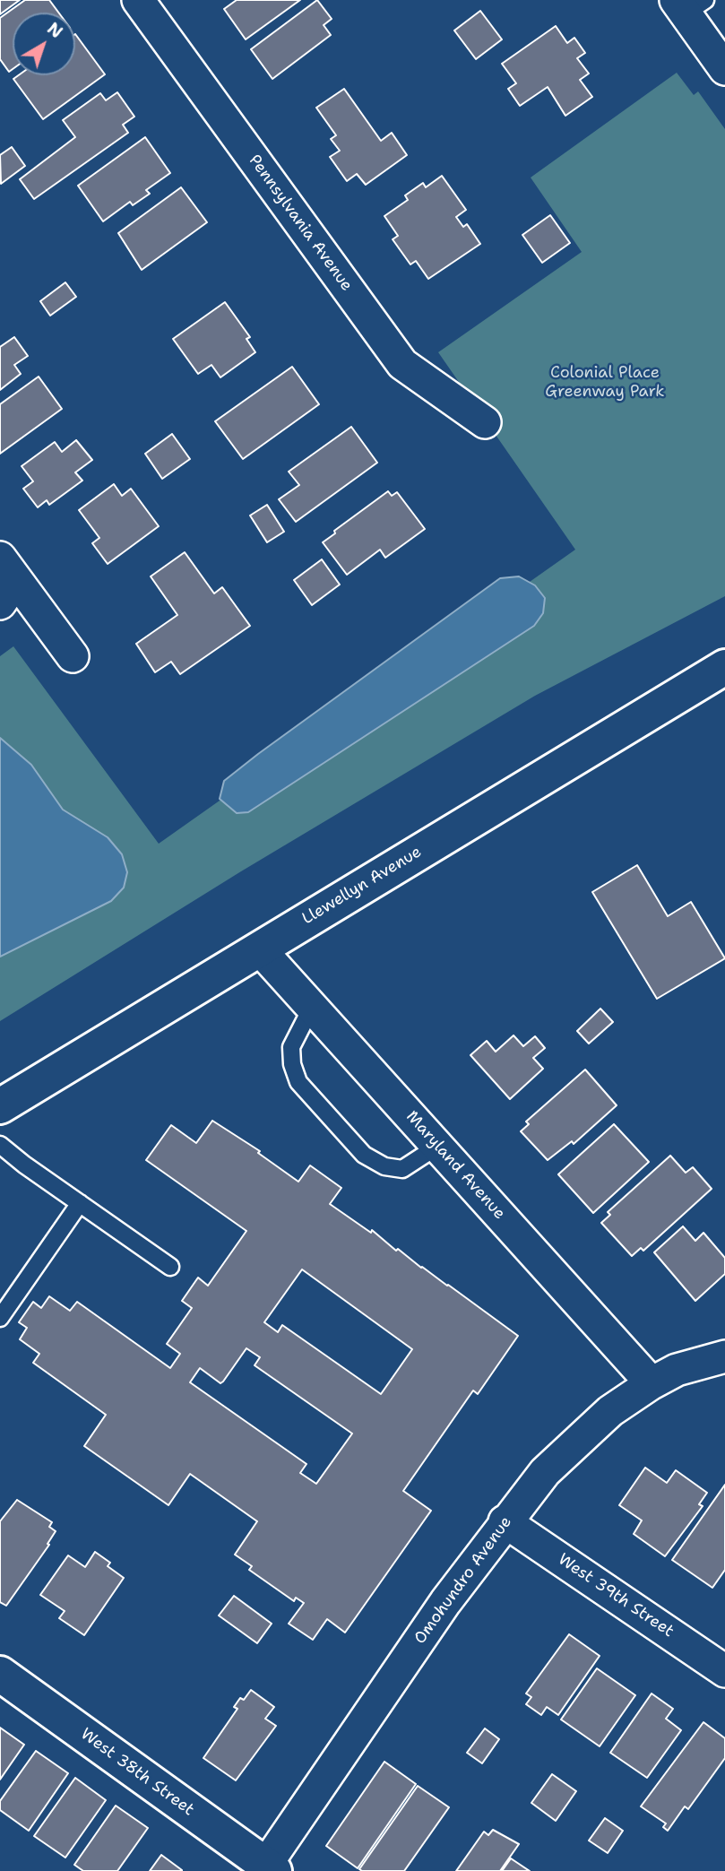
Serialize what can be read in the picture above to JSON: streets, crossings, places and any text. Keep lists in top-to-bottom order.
{
  "streets": {
    "street": [
      "Pennsylvania Avenue",
      "Llewellyn Avenue",
      "Maryland Avenue",
      "Omohundro Avenue",
      "West 39th Street",
      "West 38th Street"
    ]
  },
  "crossings": [
    ["Llewellyn Avenue", "Maryland Avenue"],
    ["Maryland Avenue", "Omohundro Avenue"],
    ["Omohundro Avenue", "West 39th Street"],
    ["Omohundro Avenue", "West 38th Street"]
  ],
  "parks": ["Colonial Place Greenway Park"],
  "north": "top right"
}
